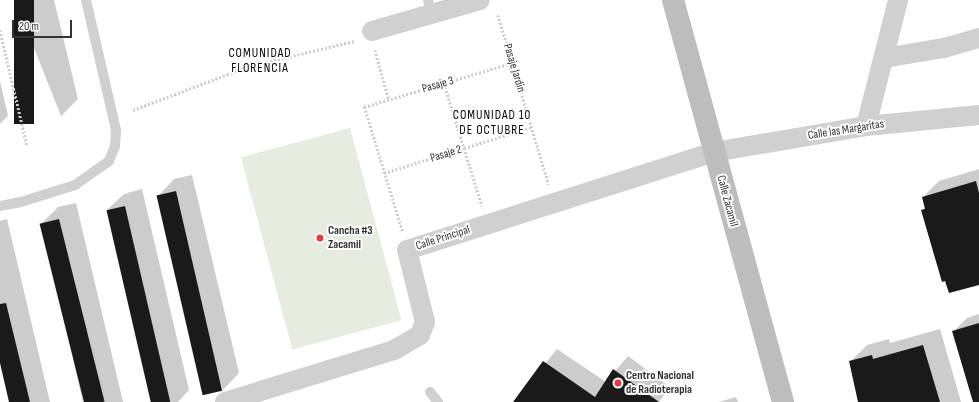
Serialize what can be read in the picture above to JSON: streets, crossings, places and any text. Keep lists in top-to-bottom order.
{
  "streets": {
    "street": ["Calle las Margaritas", "Calle Zacamil", "Calle Principal"],
    "path": ["Pasaje Jardin", "Pasaje 3", "Pasaje 2"]
  },
  "crossings": [
    ["Pasaje Jardin", "Pasaje 3"],
    ["Pasaje Jardin", "Pasaje 2"],
    ["Pasaje 3", "Pasaje 2"],
    ["Calle las Margaritas", "Calle Zacamil"],
    ["Calle las Margaritas", "Calle Principal"],
    ["Calle Zacamil", "Calle Principal"]
  ],
  "districts": ["COMUNIDAD FLORENCIA", "COMUNIDAD 10 DE OCTUBRE"],
  "places": ["Cancha #3 Zacamil", "Centro Nacional de Radioterapia"],
  "scale_bar": "20 m"
}
